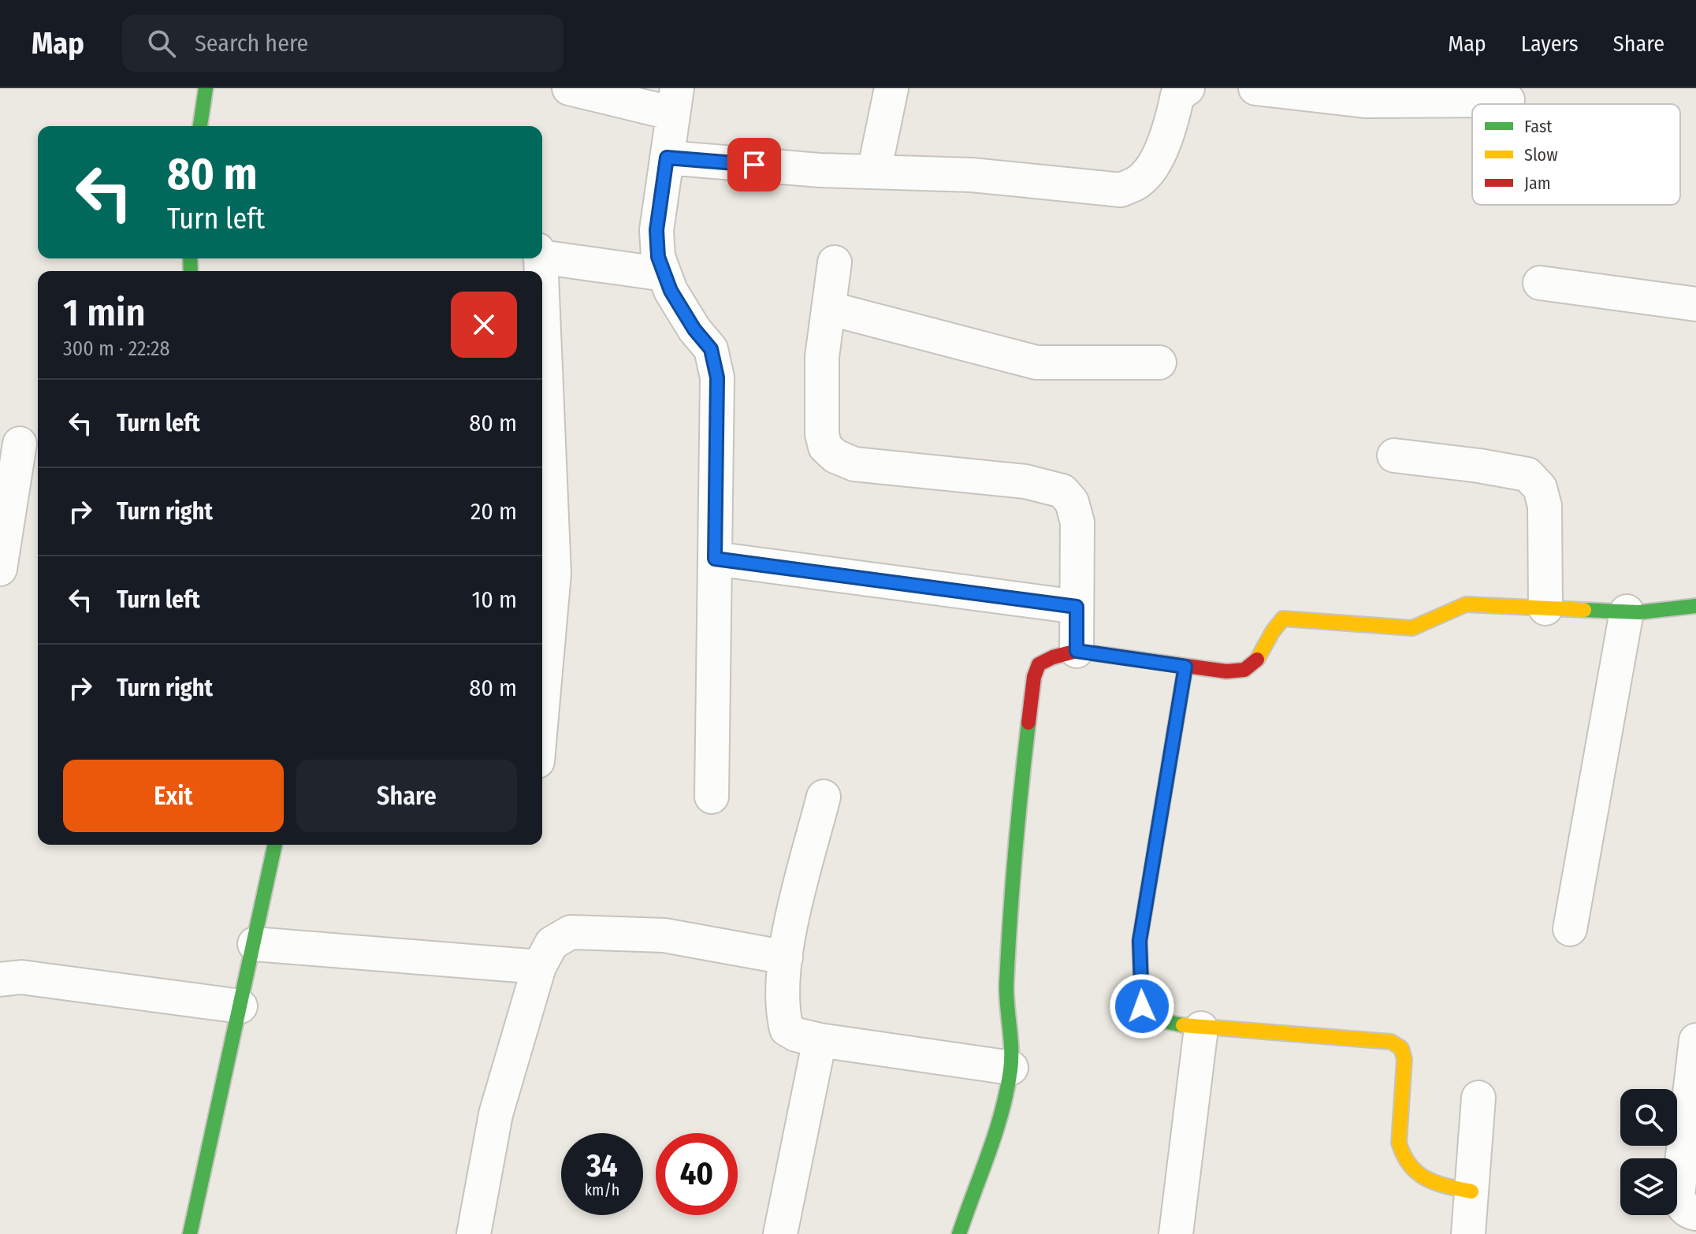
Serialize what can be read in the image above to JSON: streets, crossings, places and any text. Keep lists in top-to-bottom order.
{
  "legend": ["Fast", "Slow", "Jam"],
  "page": {
    "header": "Map",
    "search": "Search here",
    "nav": ["Map", "Layers", "Share"],
    "turn": ["80 m", "Turn left"],
    "heading": ["1 min", "300 m · 22:28"],
    "list": [
      {
        "name": "Turn left",
        "value": "80 m"
      },
      {
        "name": "Turn right",
        "value": "20 m"
      },
      {
        "name": "Turn left",
        "value": "10 m"
      },
      {
        "name": "Turn right",
        "value": "80 m"
      }
    ],
    "buttons": ["Exit", "Share"],
    "speed": "34 km/h",
    "limit": "40"
  }
}
